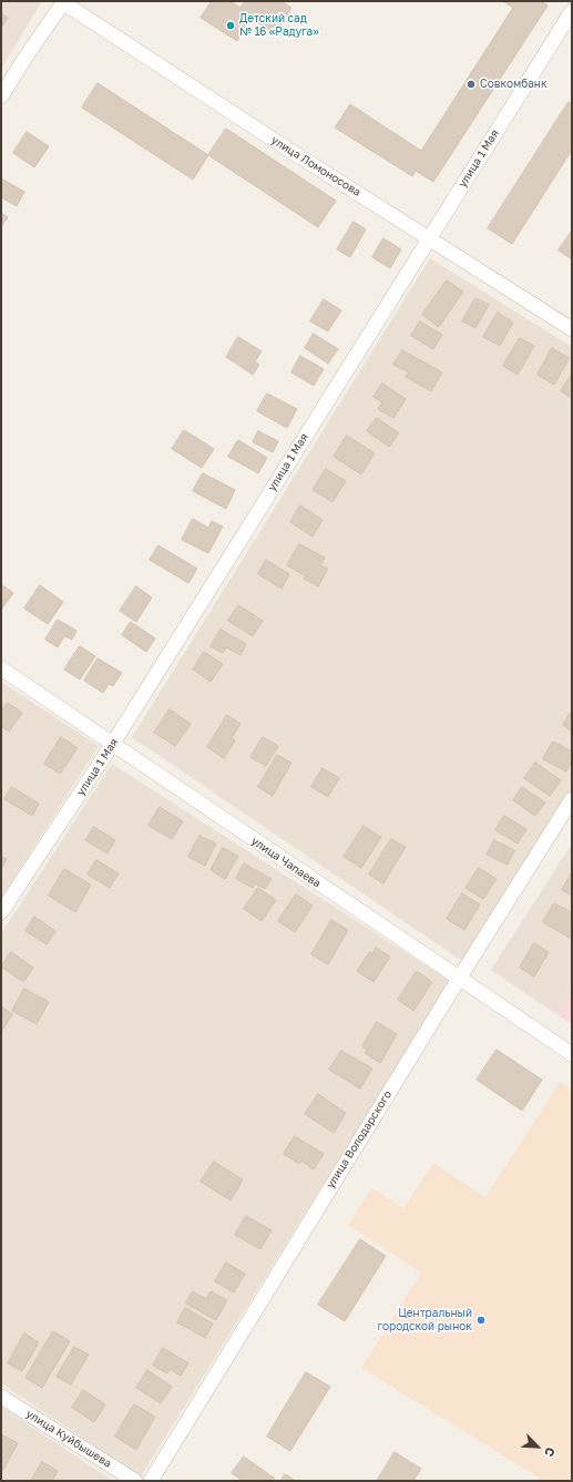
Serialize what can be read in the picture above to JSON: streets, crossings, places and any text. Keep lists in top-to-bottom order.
{
  "streets": {
    "street": [
      "улица 1 Мая",
      "улица Ломоносова",
      "улица Чапаева",
      "улица Володарского",
      "улица Куйбышева"
    ]
  },
  "crossings": [
    ["улица 1 Мая", "улица Ломоносова"],
    ["улица 1 Мая", "улица Чапаева"],
    ["улица Чапаева", "улица Володарского"]
  ],
  "places": ["Детский сад № 16 «Радуга»", "Совкомбанк", "Центральный городской рынок"],
  "north": "bottom right"
}
